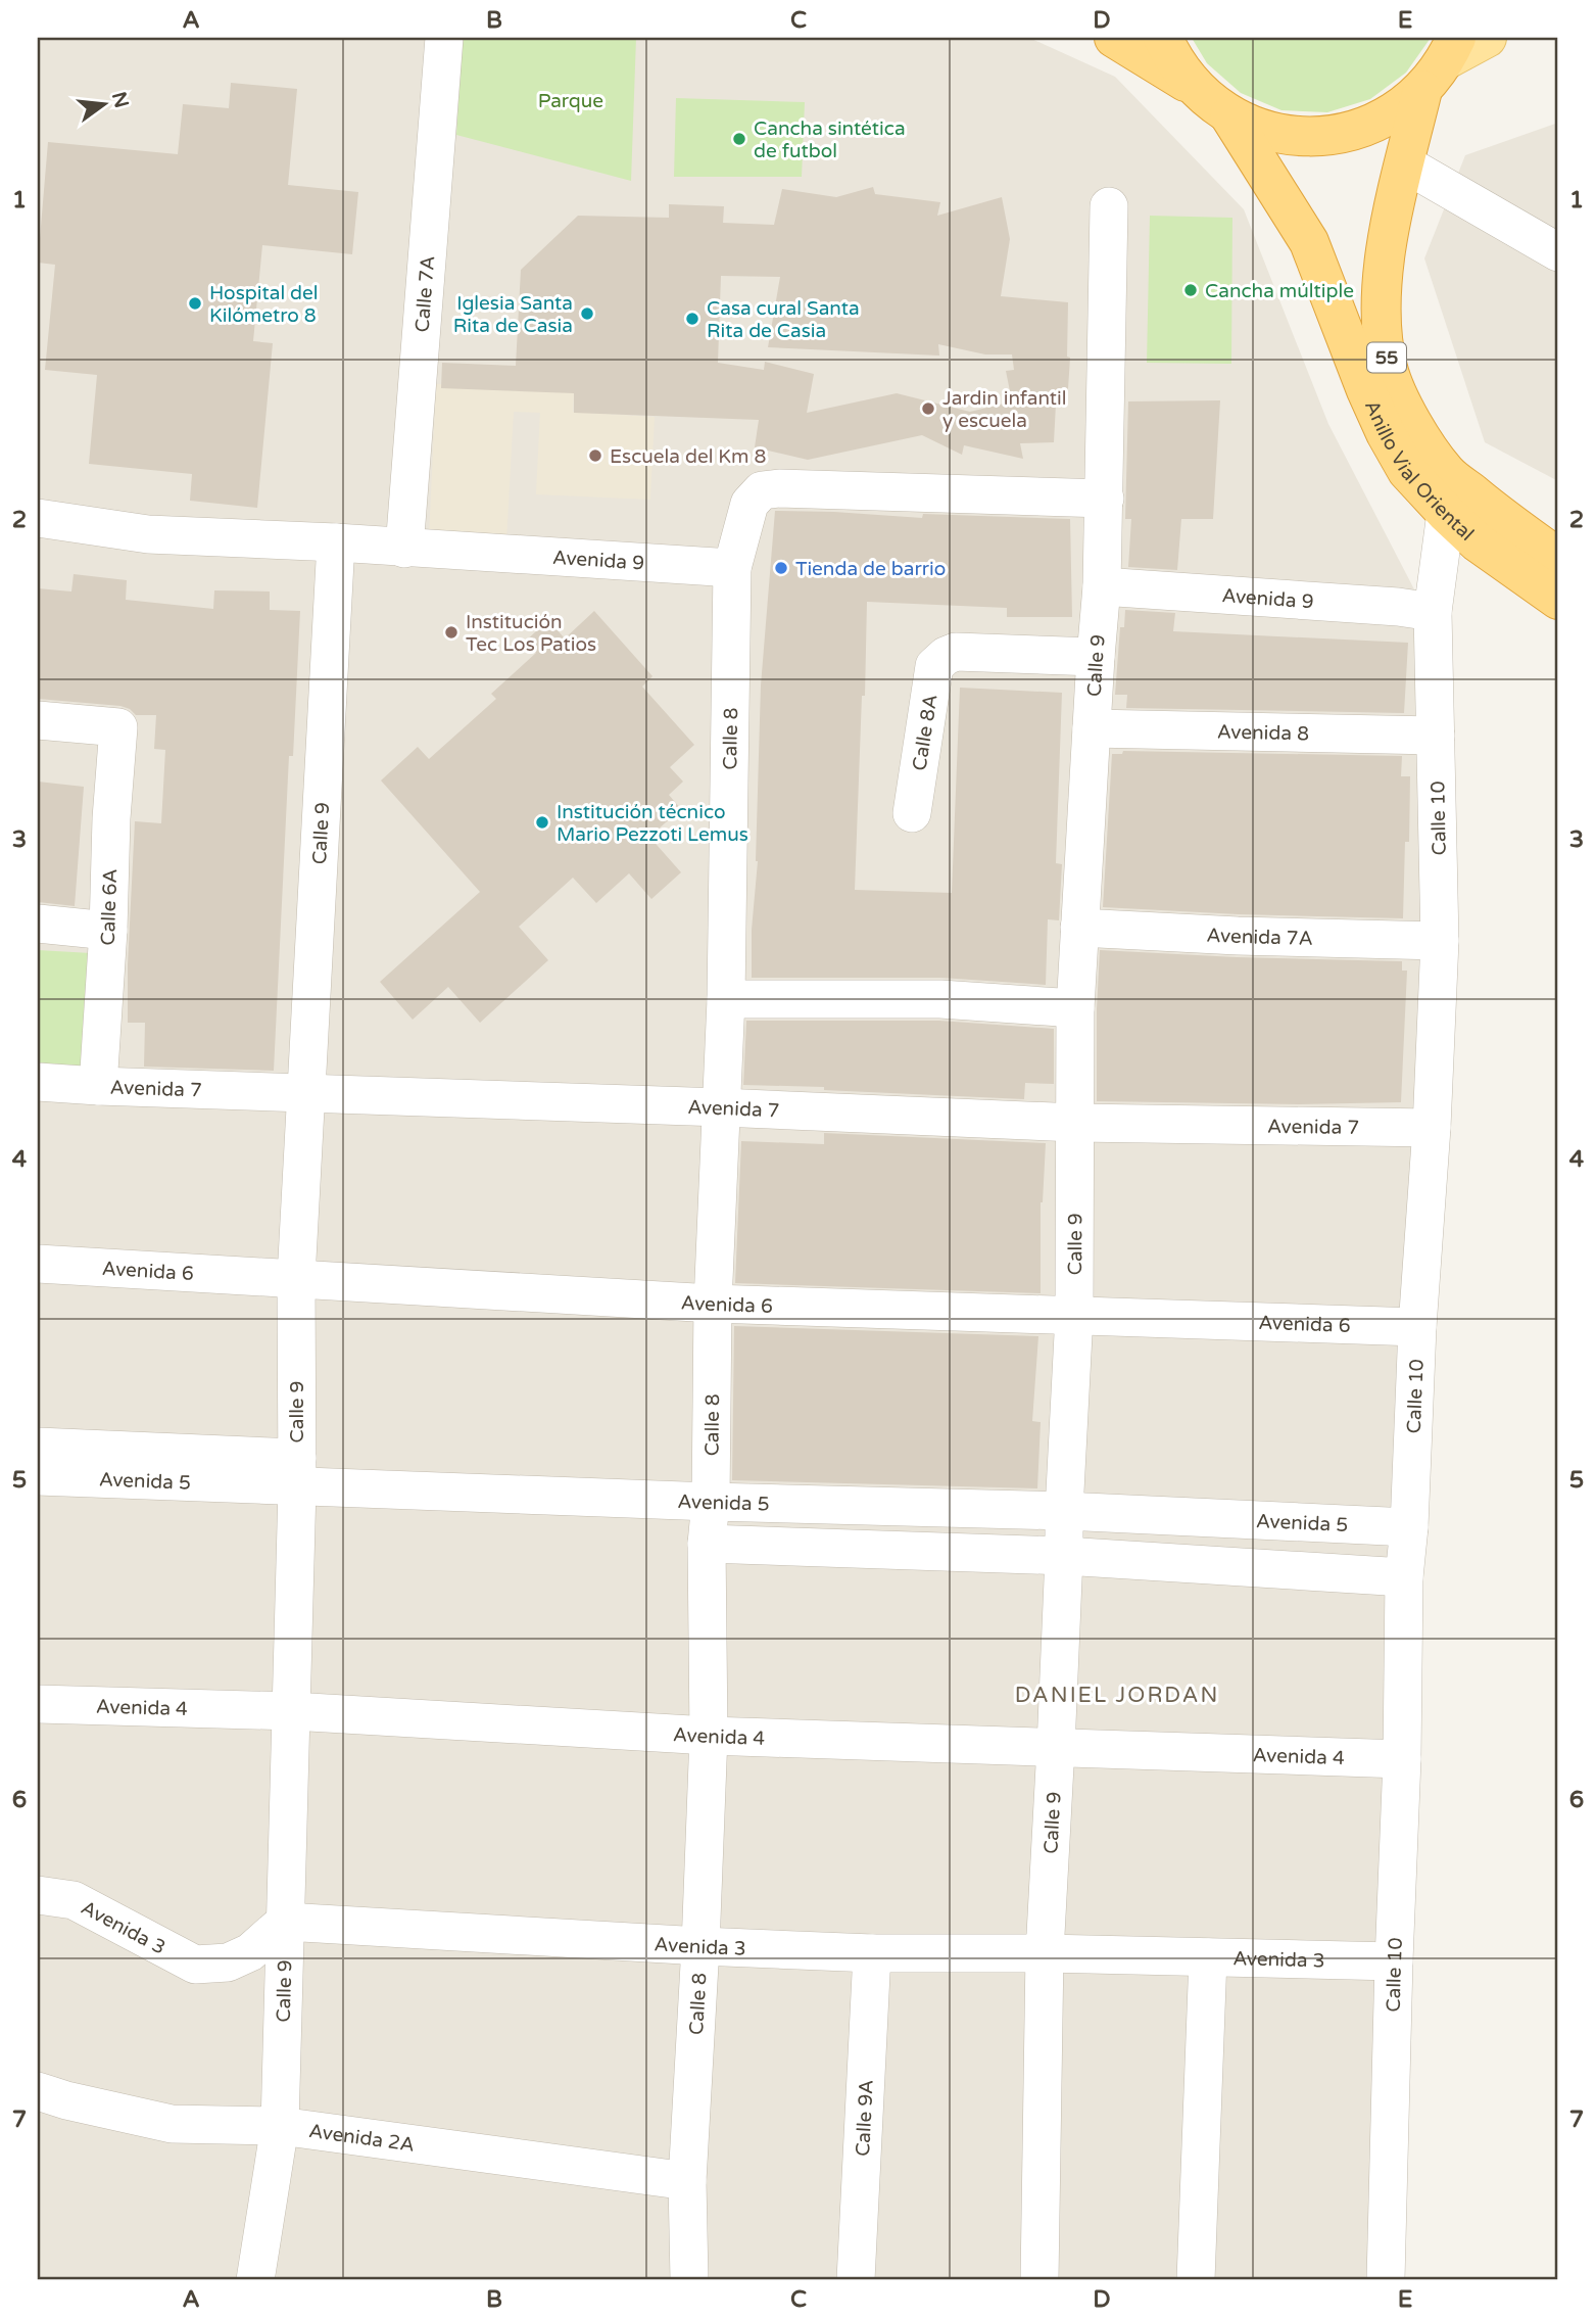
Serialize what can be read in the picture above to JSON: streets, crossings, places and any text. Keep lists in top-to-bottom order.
{
  "streets": {
    "highway": ["55", "Anillo Vial Oriental"],
    "street": [
      "Calle 7A",
      "Avenida 9",
      "Calle 9",
      "Calle 8A",
      "Avenida 8",
      "Calle 8",
      "Calle 10",
      "Calle 6A",
      "Avenida 7A",
      "Avenida 7",
      "Avenida 6",
      "Avenida 5",
      "Avenida 4",
      "Avenida 3",
      "Calle 9A",
      "Avenida 2A"
    ]
  },
  "crossings": [
    ["Calle 7A", "Avenida 9"],
    ["55", "Anillo Vial Oriental"],
    ["Anillo Vial Oriental", "Calle 10"],
    ["Avenida 9", "Calle 9"],
    ["Avenida 9", "Calle 8"],
    ["Avenida 9", "Calle 10"],
    ["Calle 9", "Calle 8A"],
    ["Calle 9", "Avenida 8"],
    ["Calle 9", "Avenida 7A"],
    ["Calle 9", "Avenida 7"],
    ["Calle 9", "Avenida 6"],
    ["Calle 9", "Avenida 5"],
    ["Calle 9", "Avenida 4"],
    ["Calle 9", "Avenida 3"],
    ["Calle 9", "Avenida 2A"],
    ["Avenida 8", "Calle 10"],
    ["Calle 8", "Avenida 7"],
    ["Calle 8", "Avenida 6"],
    ["Calle 8", "Avenida 5"],
    ["Calle 8", "Avenida 4"],
    ["Calle 8", "Avenida 3"],
    ["Calle 8", "Avenida 2A"],
    ["Calle 10", "Avenida 7A"],
    ["Calle 10", "Avenida 7"],
    ["Calle 10", "Avenida 6"],
    ["Calle 10", "Avenida 5"],
    ["Calle 10", "Avenida 4"],
    ["Calle 10", "Avenida 3"],
    ["Calle 6A", "Avenida 7"],
    ["Avenida 3", "Calle 9A"]
  ],
  "districts": ["DANIEL JORDAN"],
  "parks": ["Parque"],
  "places": [
    "Cancha sintética de futbol",
    "Cancha múltiple",
    "Hospital del Kilómetro 8",
    "Iglesia Santa Rita de Casia",
    "Casa cural Santa Rita de Casia",
    "Jardin infantil y escuela",
    "Escuela del Km 8",
    "Tienda de barrio",
    "Institución Tec Los Patios",
    "Institución técnico Mario Pezzoti Lemus"
  ],
  "north": "right",
  "grid": {
    "columns": [
      "A",
      "B",
      "C",
      "D",
      "E"
    ],
    "rows": [
      "1",
      "2",
      "3",
      "4",
      "5",
      "6",
      "7"
    ]
  }
}
